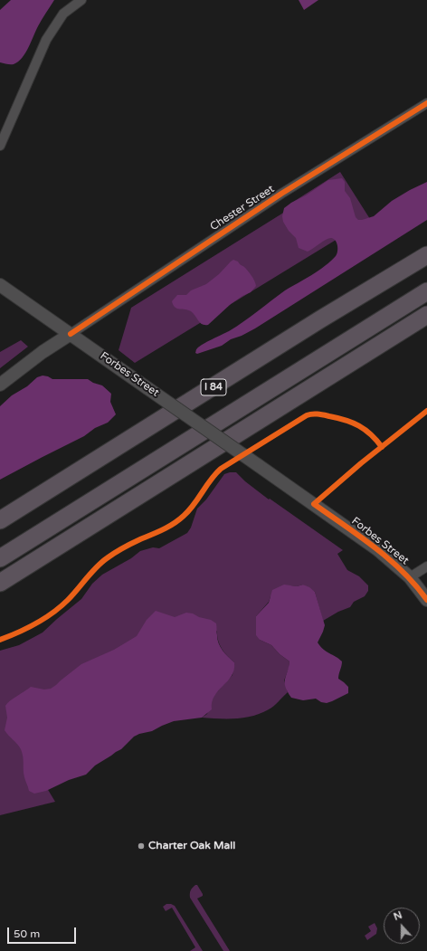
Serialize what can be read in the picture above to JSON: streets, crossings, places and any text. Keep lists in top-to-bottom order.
{
  "streets": {
    "highway": ["I 84"],
    "main road": ["Forbes Street"],
    "street": ["Chester Street"]
  },
  "crossings": [
    ["Chester Street", "Forbes Street"]
  ],
  "places": ["Charter Oak Mall"],
  "scale_bar": "50 m",
  "north": "top"
}
